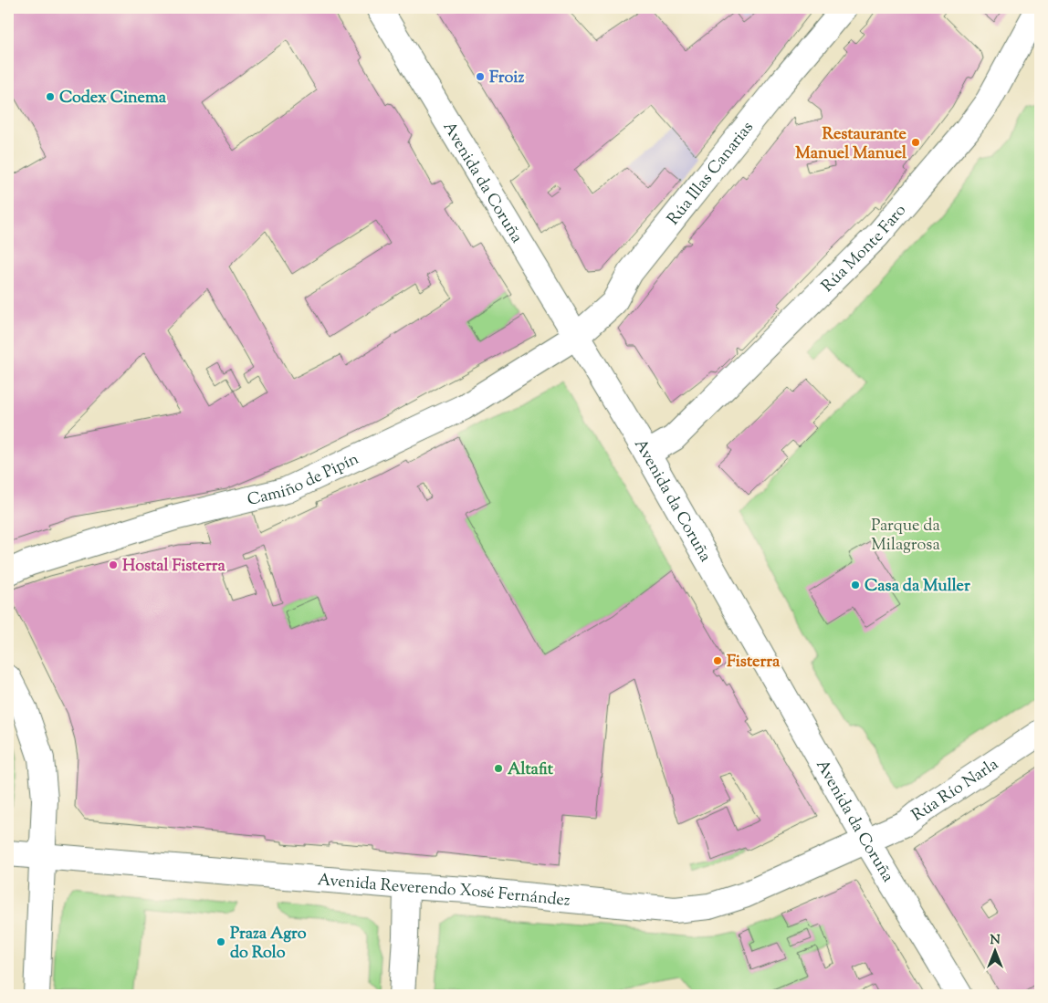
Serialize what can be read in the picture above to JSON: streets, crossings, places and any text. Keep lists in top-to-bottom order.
{
  "streets": {
    "street": [
      "Rúa Illas Canarias",
      "Avenida da Coruña",
      "Rúa Monte Faro",
      "Camiño de Pipín",
      "Rúa Río Narla",
      "Avenida Reverendo Xosé Fernández"
    ]
  },
  "crossings": [
    ["Rúa Illas Canarias", "Avenida da Coruña"],
    ["Rúa Illas Canarias", "Camiño de Pipín"],
    ["Avenida da Coruña", "Rúa Monte Faro"],
    ["Avenida da Coruña", "Camiño de Pipín"],
    ["Avenida da Coruña", "Rúa Río Narla"],
    ["Avenida da Coruña", "Avenida Reverendo Xosé Fernández"],
    ["Rúa Río Narla", "Avenida Reverendo Xosé Fernández"]
  ],
  "parks": ["Parque da Milagrosa"],
  "places": [
    "Froiz",
    "Codex Cinema",
    "Restaurante Manuel Manuel",
    "Hostal Fisterra",
    "Casa da Muller",
    "Fisterra",
    "Altafit",
    "Praza Agro do Rolo"
  ],
  "north": "top"
}
